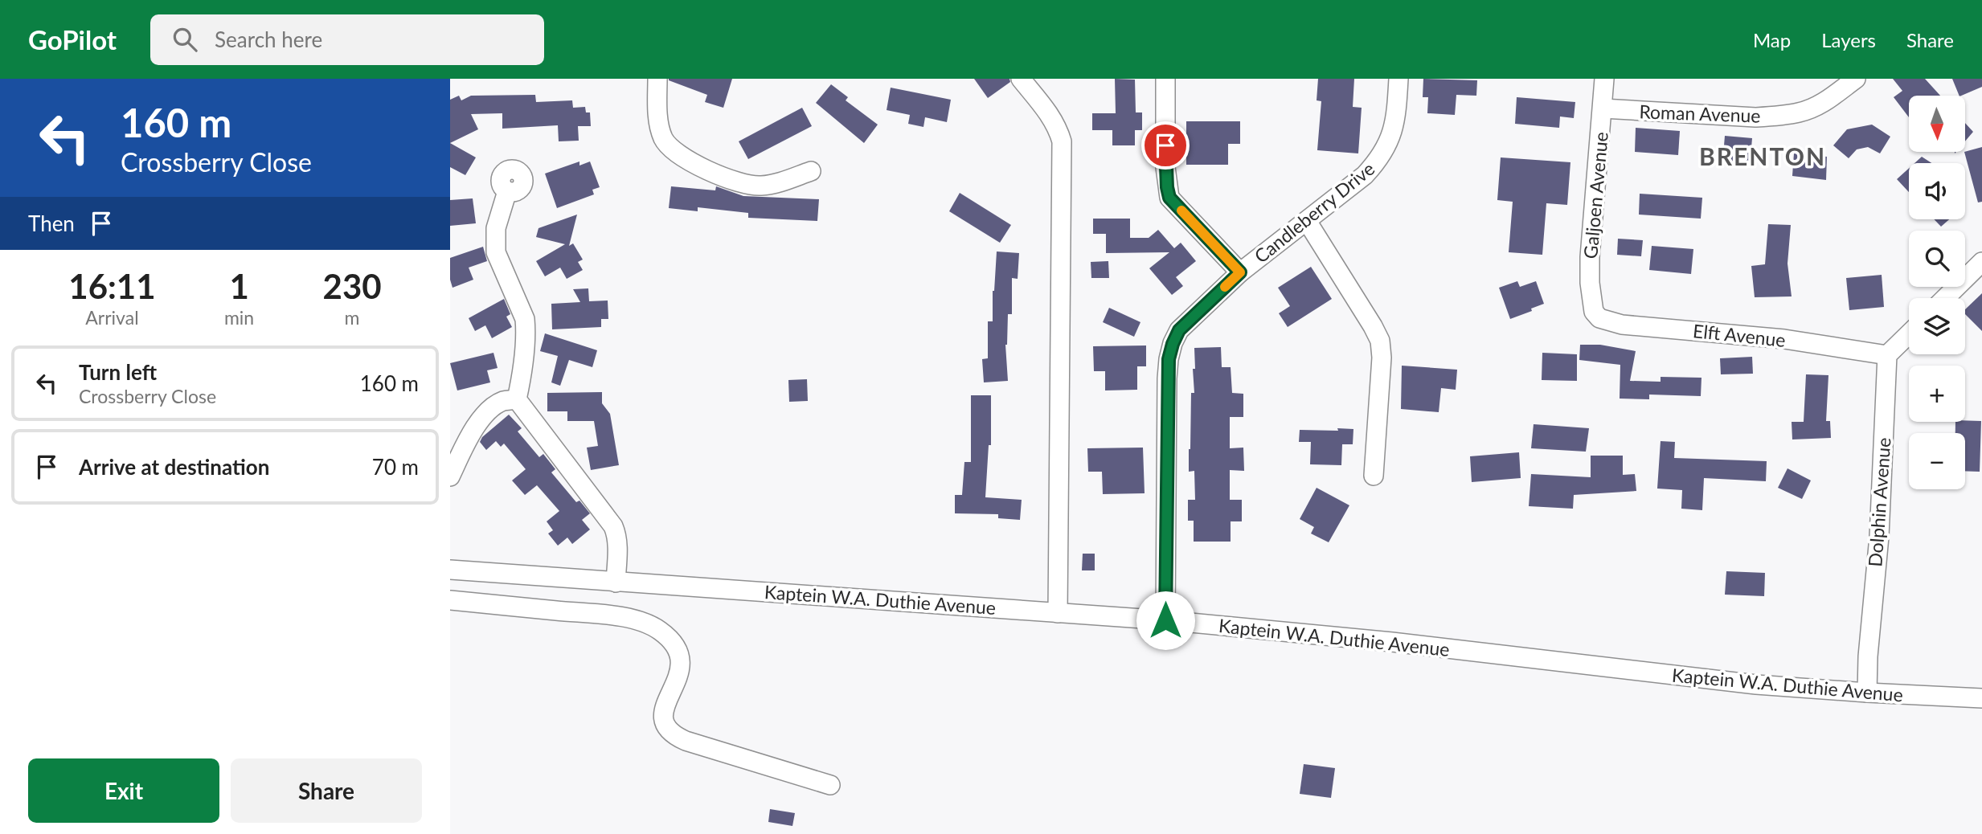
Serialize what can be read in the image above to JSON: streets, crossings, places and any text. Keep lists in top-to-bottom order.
{
  "streets": {
    "street": [
      "Roman Avenue",
      "Galjoen Avenue",
      "Candleberry Drive",
      "Elft Avenue",
      "Dolphin Avenue",
      "Kaptein W.A. Duthie Avenue"
    ]
  },
  "crossings": [
    ["Roman Avenue", "Galjoen Avenue"],
    ["Galjoen Avenue", "Elft Avenue"],
    ["Candleberry Drive", "Kaptein W.A. Duthie Avenue"],
    ["Elft Avenue", "Dolphin Avenue"],
    ["Dolphin Avenue", "Kaptein W.A. Duthie Avenue"]
  ],
  "districts": ["BRENTON"],
  "north": "bottom",
  "page": {
    "header": "GoPilot",
    "search": "Search here",
    "nav": ["Map", "Layers", "Share"],
    "turn": ["160 m", "Crossberry Close"],
    "map_buttons": ["+", "−"],
    "then": "Then",
    "eta": [
      "16:11",
      "Arrival",
      "1",
      "min",
      "230",
      "m"
    ],
    "list": [
      {
        "name": "Turn left",
        "note": "Crossberry Close",
        "value": "160 m"
      },
      {
        "name": "Arrive at destination",
        "value": "70 m"
      }
    ],
    "buttons": ["Exit", "Share"]
  }
}
